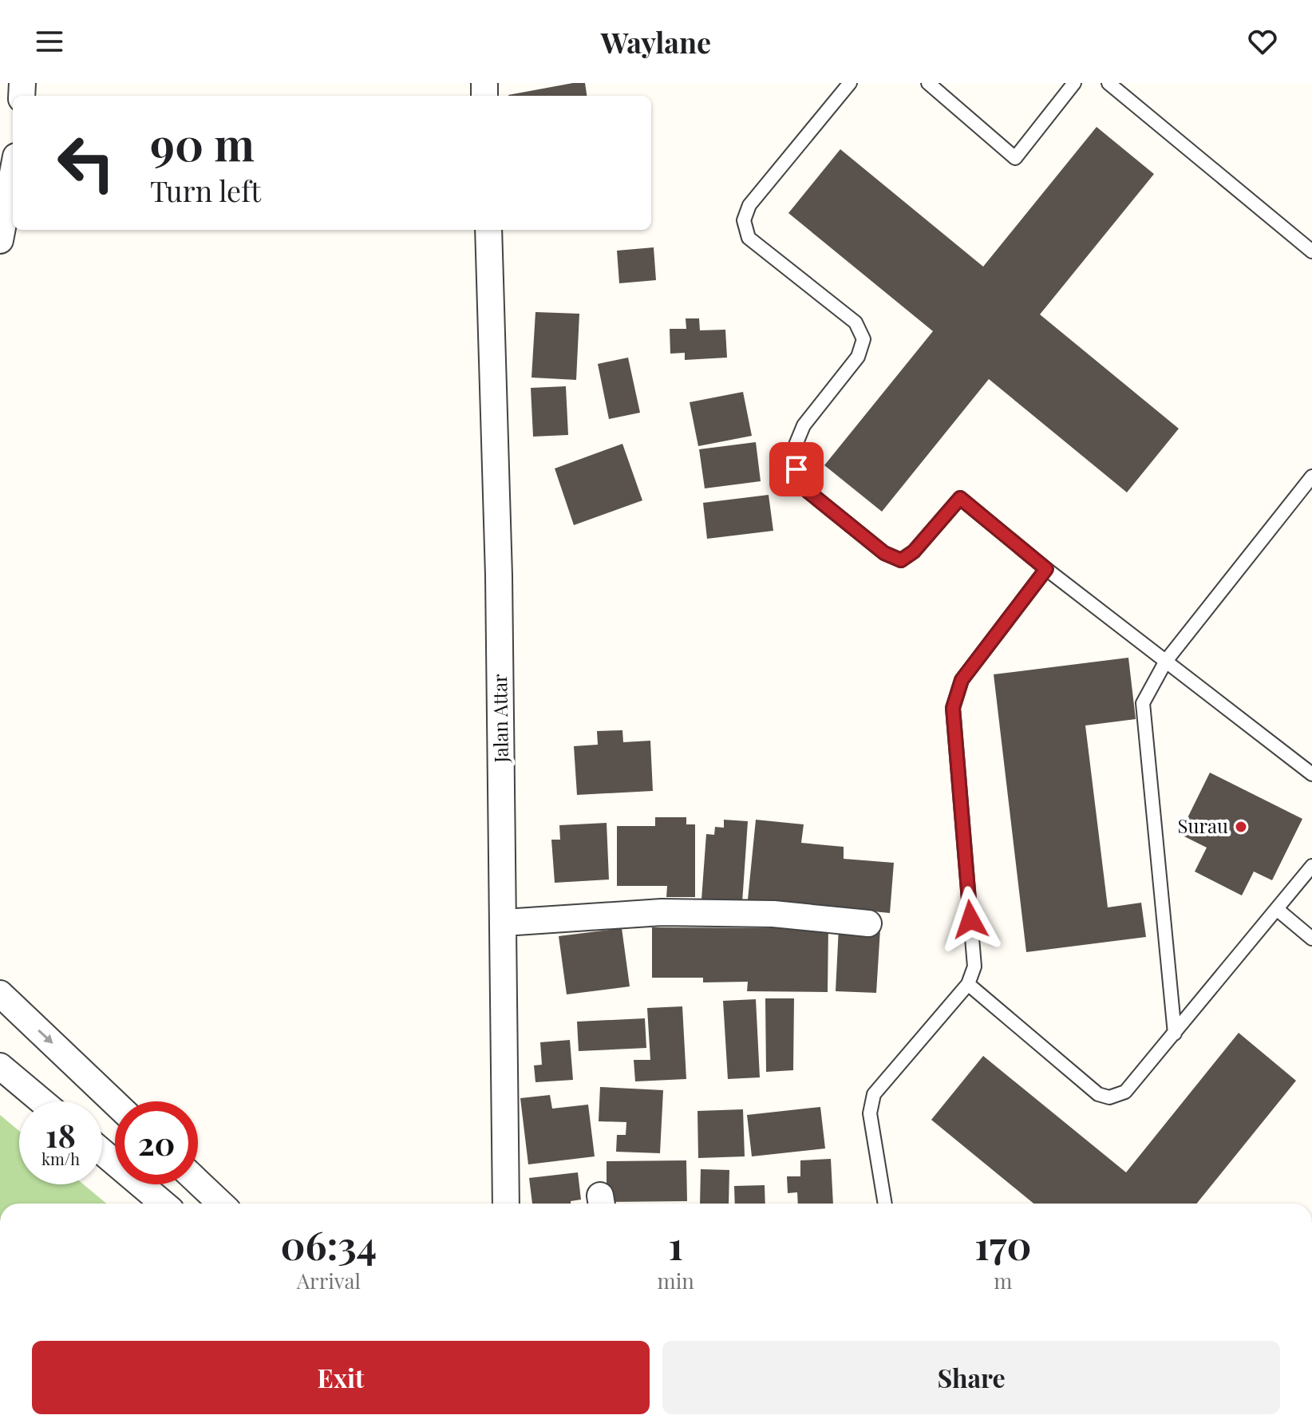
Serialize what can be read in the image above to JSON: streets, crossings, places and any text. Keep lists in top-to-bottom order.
{
  "streets": {
    "street": ["Jalan Attar"]
  },
  "places": ["Surau"],
  "page": {
    "header": "Waylane",
    "turn": ["90 m", "Turn left"],
    "speed": "18 km/h",
    "limit": "20",
    "eta": [
      "06:34",
      "Arrival",
      "1",
      "min",
      "170",
      "m"
    ],
    "buttons": ["Exit", "Share"]
  }
}
